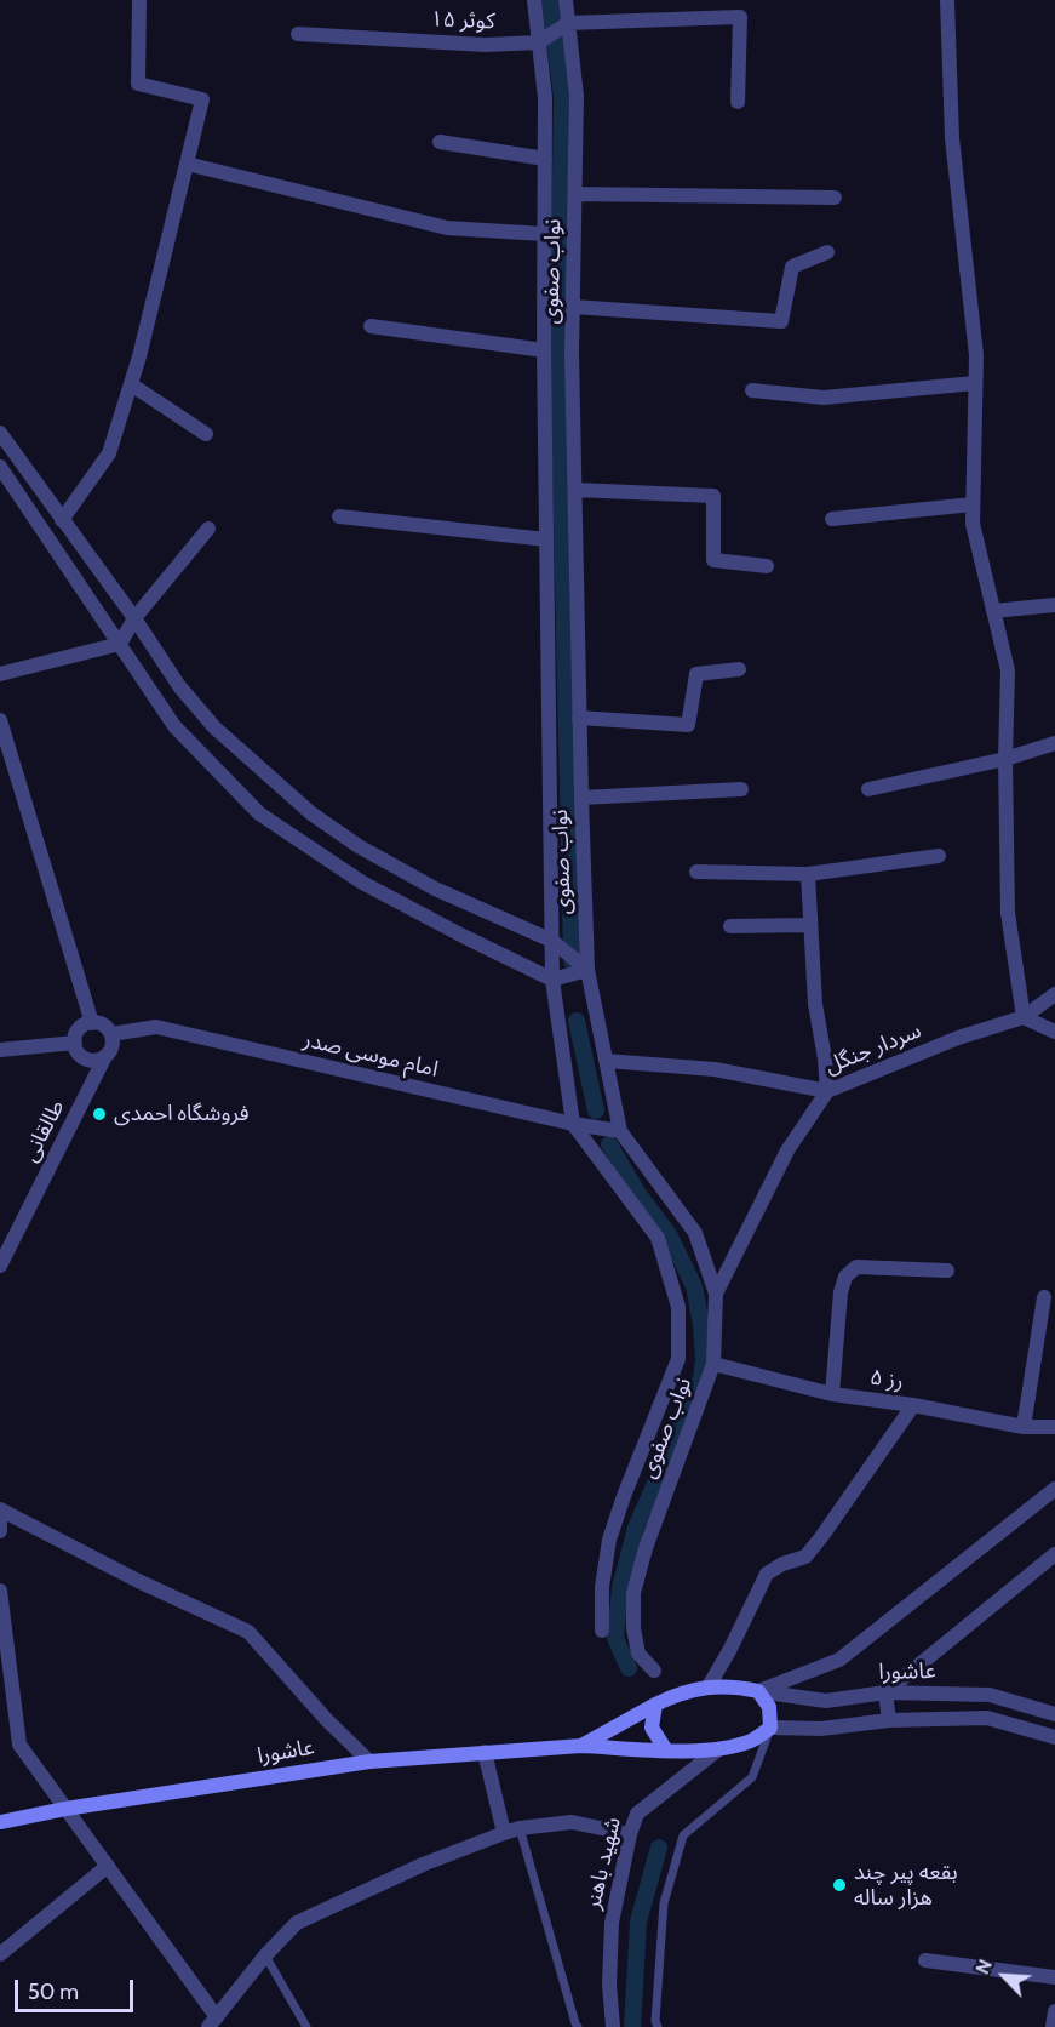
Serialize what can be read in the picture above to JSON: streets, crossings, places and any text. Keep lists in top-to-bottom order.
{
  "streets": {
    "main road": ["عاشورا"],
    "street": [
      "کوثر ۱۵",
      "نواب صفوی",
      "سردار جنگل",
      "امام موسی صدر",
      "طالقانی",
      "رز ۵",
      "شهید باهنر"
    ]
  },
  "crossings": [
    ["کوثر ۱۵", "نواب صفوی"],
    ["نواب صفوی", "سردار جنگل"],
    ["نواب صفوی", "امام موسی صدر"],
    ["نواب صفوی", "رز ۵"],
    ["امام موسی صدر", "طالقانی"],
    ["عاشورا", "شهید باهنر"]
  ],
  "places": ["فروشگاه احمدی", "بقعه پیر چند هزار ساله"],
  "scale_bar": "50 m",
  "north": "top left"
}
